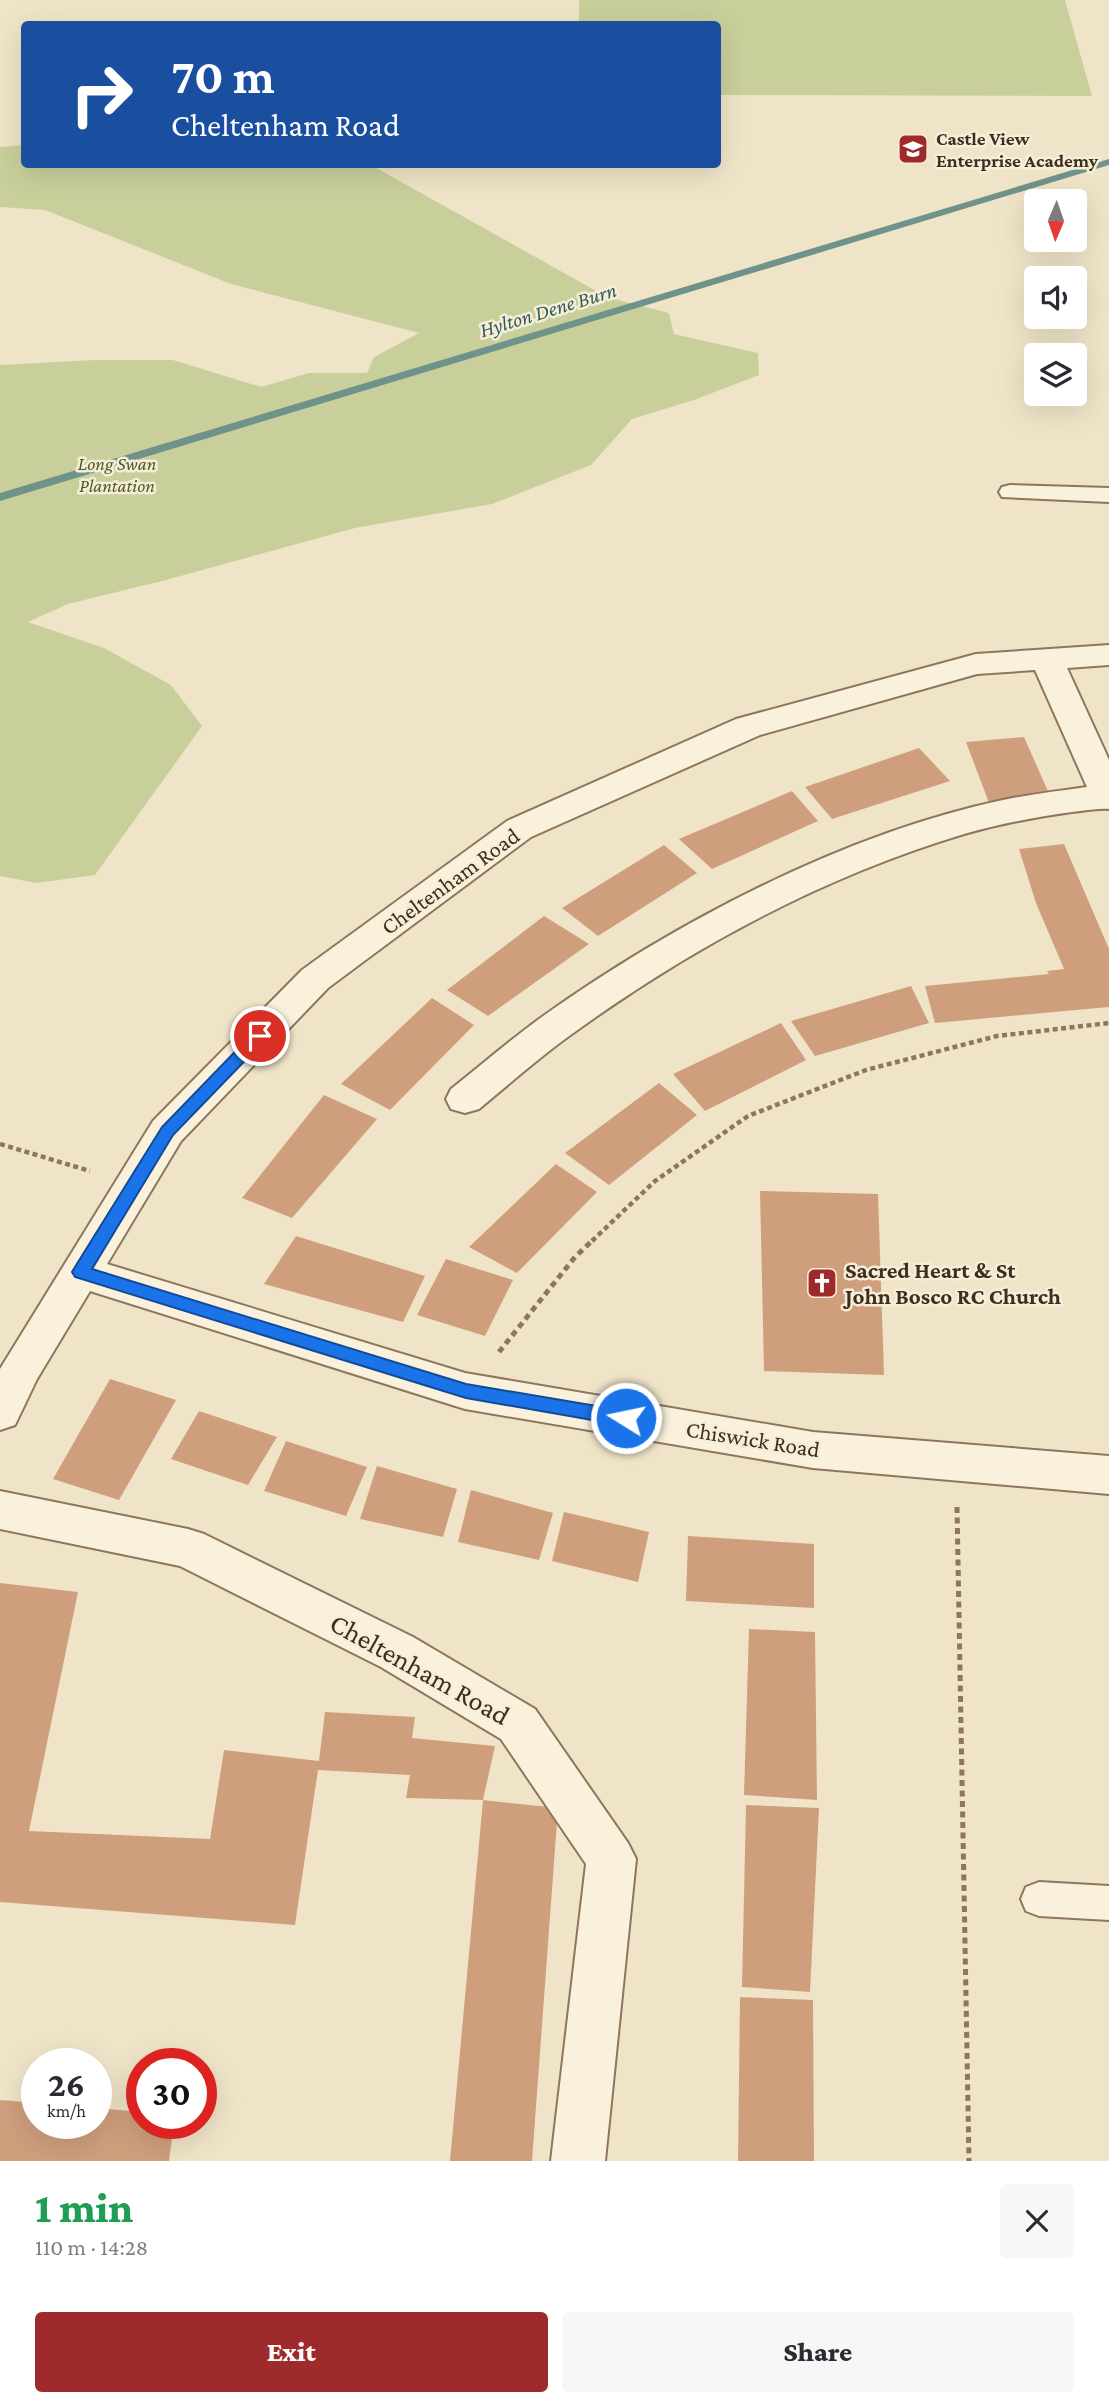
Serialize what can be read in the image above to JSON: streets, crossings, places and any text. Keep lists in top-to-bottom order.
{
  "streets": {
    "street": ["Cheltenham Road", "Chiswick Road"]
  },
  "crossings": [
    ["Cheltenham Road", "Chiswick Road"]
  ],
  "water": ["Hylton Dene Burn"],
  "parks": ["Long Swan Plantation"],
  "places": {
    "school or university": ["Castle View Enterprise Academy"],
    "church": ["Sacred Heart & St John Bosco RC Church"]
  },
  "north": "bottom",
  "page": {
    "turn": ["70 m", "Cheltenham Road"],
    "speed": "26 km/h",
    "limit": "30",
    "heading": ["1 min", "110 m · 14:28"],
    "buttons": ["Exit", "Share"]
  }
}
